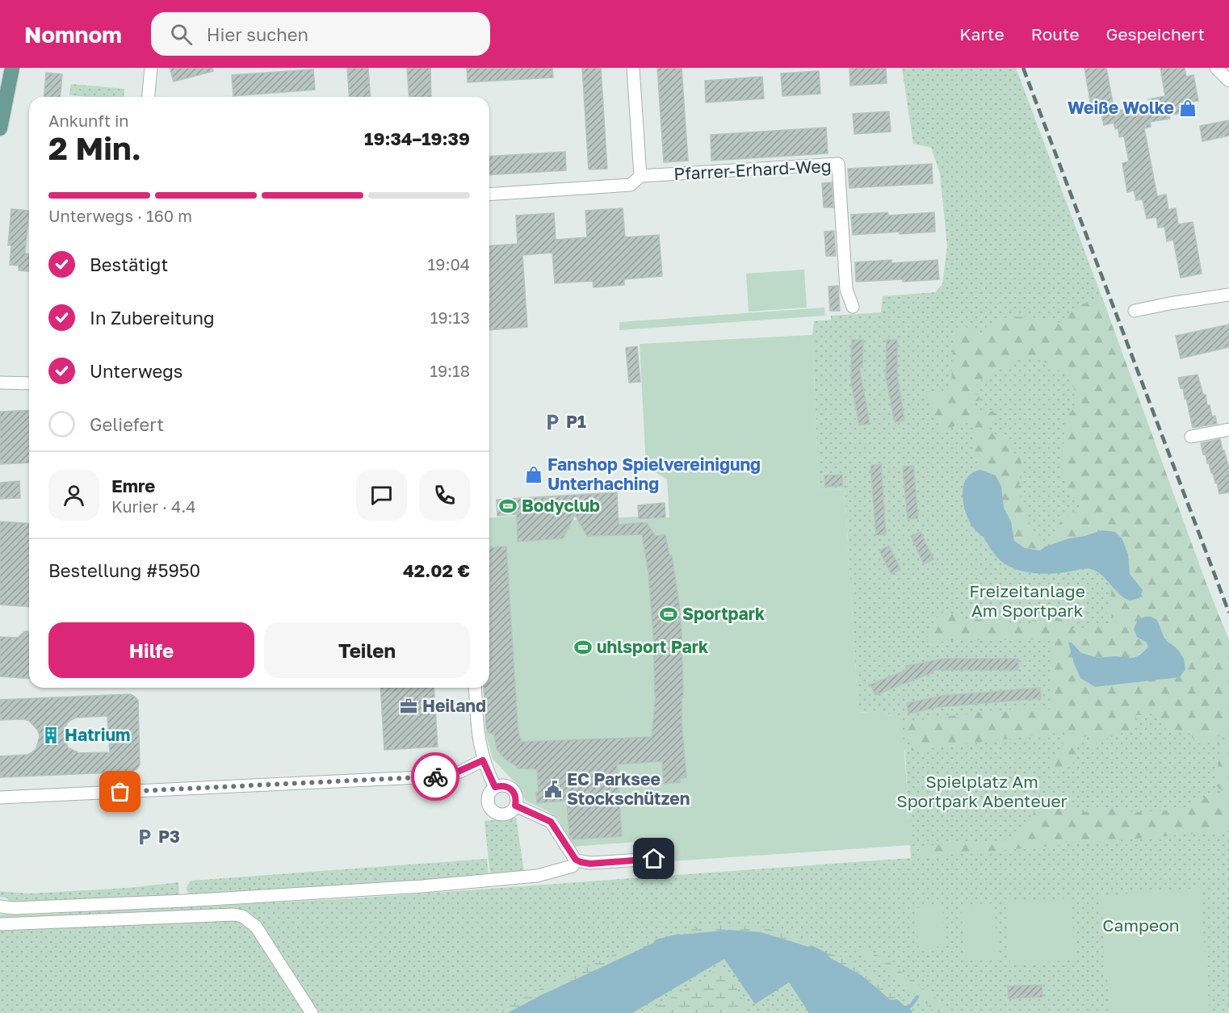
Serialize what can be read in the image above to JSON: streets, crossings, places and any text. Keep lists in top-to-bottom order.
{
  "streets": {
    "street": ["Pfarrer-Erhard-Weg"]
  },
  "parks": ["Freizeitanlage Am Sportpark", "Spielplatz Am Sportpark Abenteuer", "Campeon"],
  "places": {
    "shop": ["Weiße Wolke", "Fanshop Spielvereinigung Unterhaching"],
    "parking": ["P1", "P3"],
    "sports": ["Bodyclub", "Sportpark", "uhlsport Park"],
    "office": ["Heiland"],
    "building": ["Hatrium"],
    "public building": ["EC Parksee Stockschützen"]
  },
  "page": {
    "header": "Nomnom",
    "search": "Hier suchen",
    "nav": ["Karte", "Route", "Gespeichert"],
    "heading": ["2 Min.", "Ankunft in", "19:34–19:39"],
    "panel": [
      "Emre",
      "Kurier · 4.4",
      "Bestellung #5950",
      "42.02 €"
    ],
    "bar": "Unterwegs · 160 m",
    "list": [
      ["Bestätigt", "19:04"],
      ["In Zubereitung", "19:13"],
      ["Unterwegs", "19:18"],
      "Geliefert"
    ],
    "buttons": ["Hilfe", "Teilen"]
  }
}
